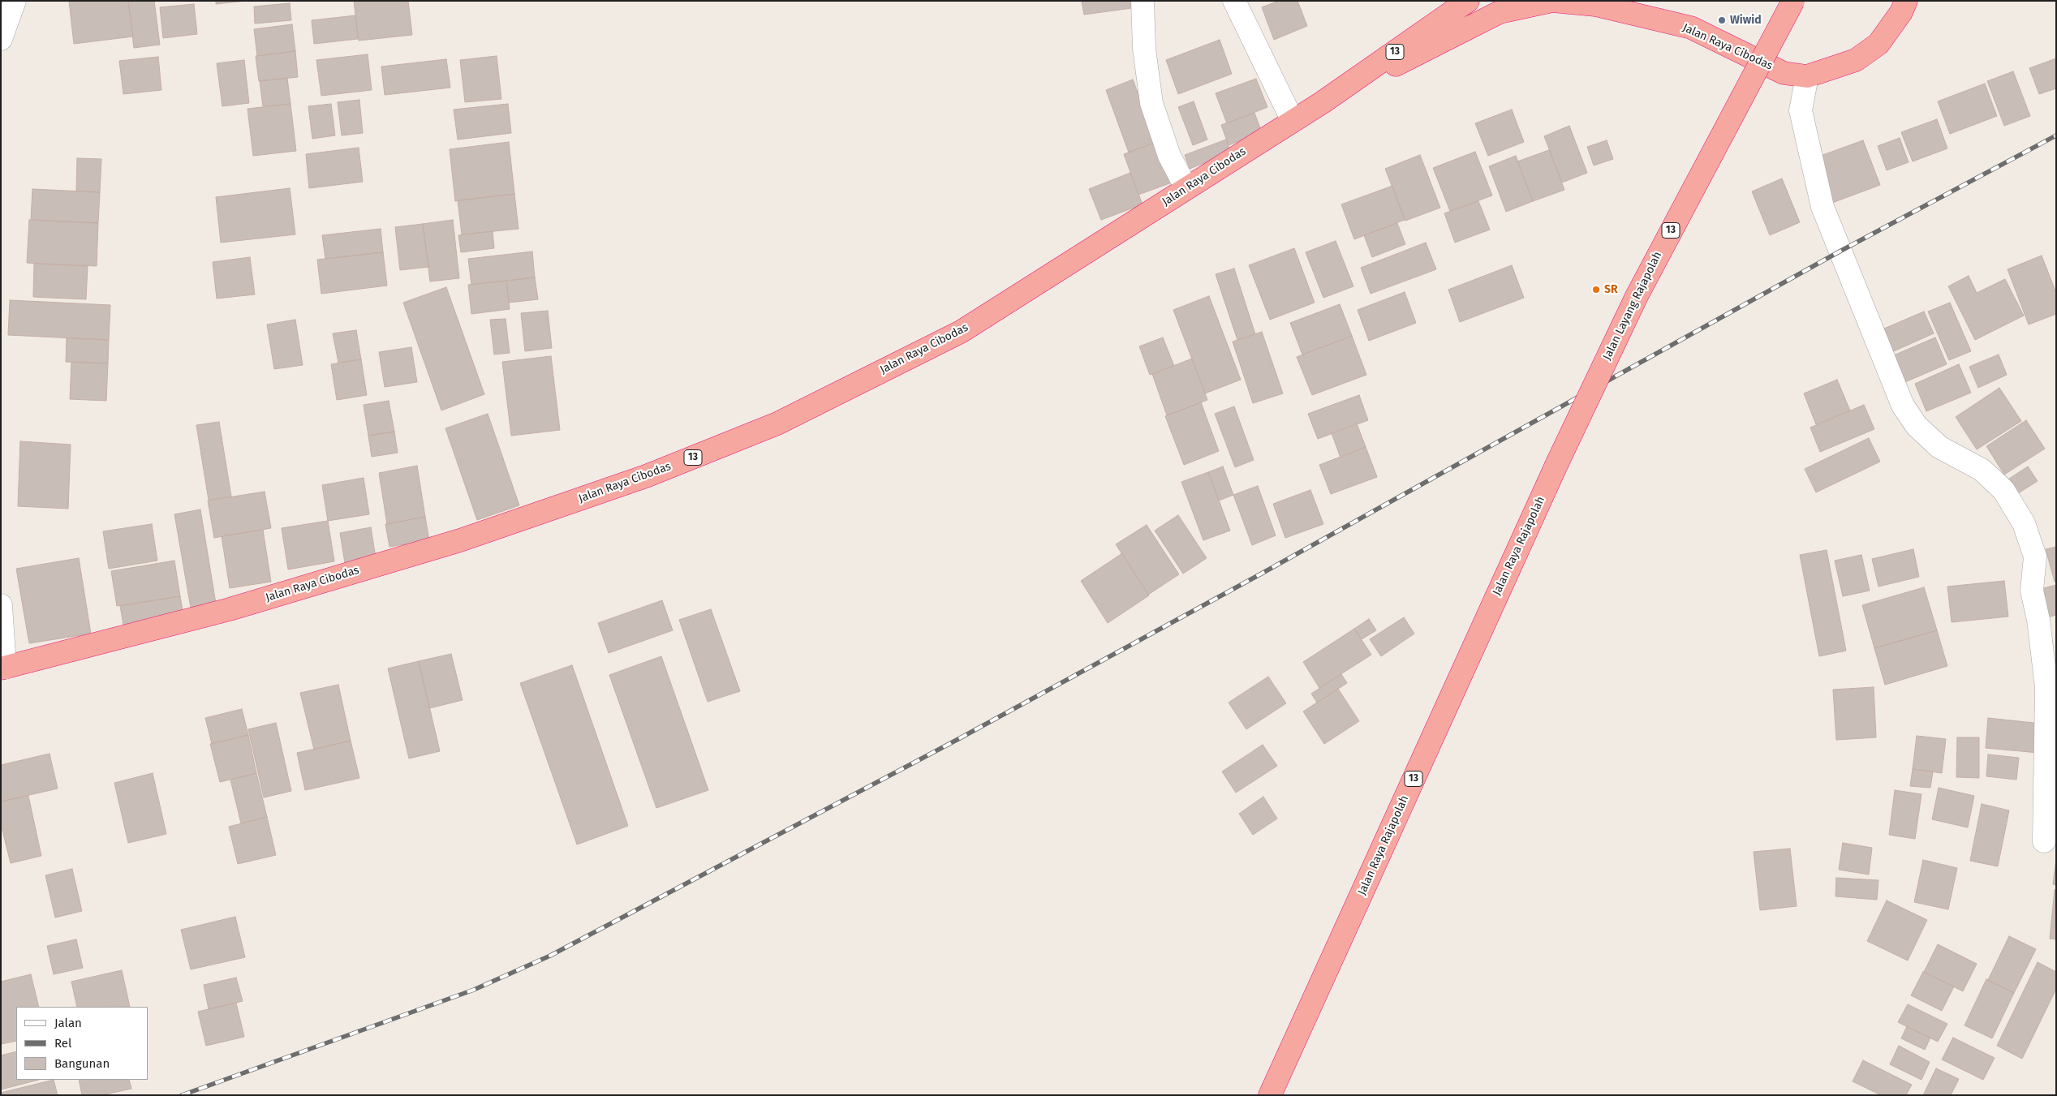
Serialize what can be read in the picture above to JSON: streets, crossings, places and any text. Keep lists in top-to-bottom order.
{
  "streets": {
    "highway": [
      "Jalan Raya Cibodas",
      "13",
      "Jalan Layang Rajapolah",
      "Jalan Raya Rajapolah"
    ]
  },
  "crossings": [
    ["Jalan Layang Rajapolah", "Jalan Raya Rajapolah"]
  ],
  "places": ["Wiwid", "SR"],
  "legend": ["Jalan", "Rel", "Bangunan"]
}
